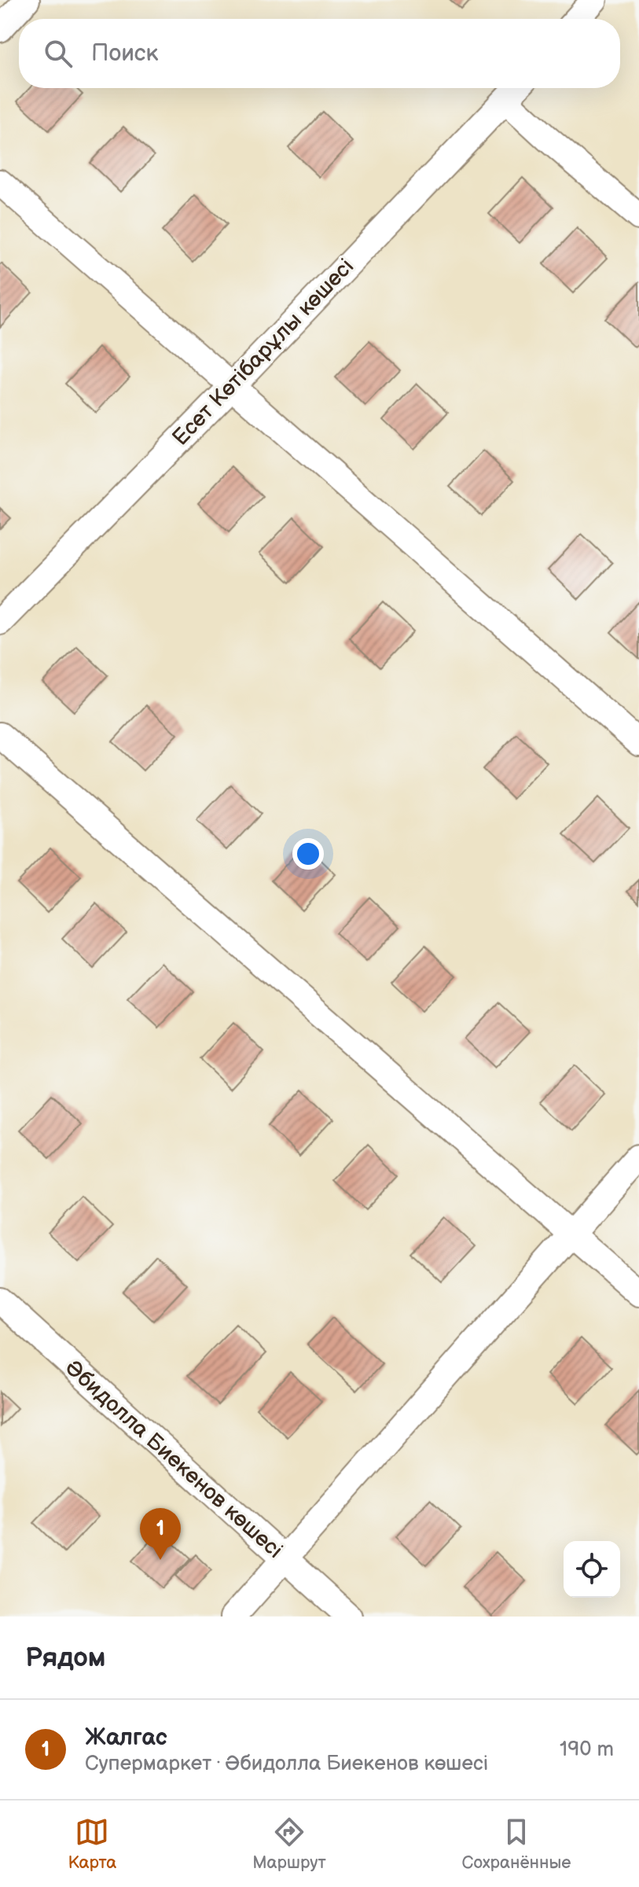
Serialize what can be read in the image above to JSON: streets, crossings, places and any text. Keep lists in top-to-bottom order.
{
  "streets": {
    "street": ["Есет Көтібарұлы көшесі", "Әбидолла Биекенов көшесі"]
  },
  "page": {
    "search": "Поиск",
    "pins": "1",
    "heading": "Рядом",
    "list": [
      {
        "mark": "1",
        "name": "Жалгас",
        "note": "Супермаркет · Әбидолла Биекенов көшесі",
        "value": "190 m"
      }
    ],
    "nav": ["Карта", "Маршрут", "Сохранённые"]
  }
}
